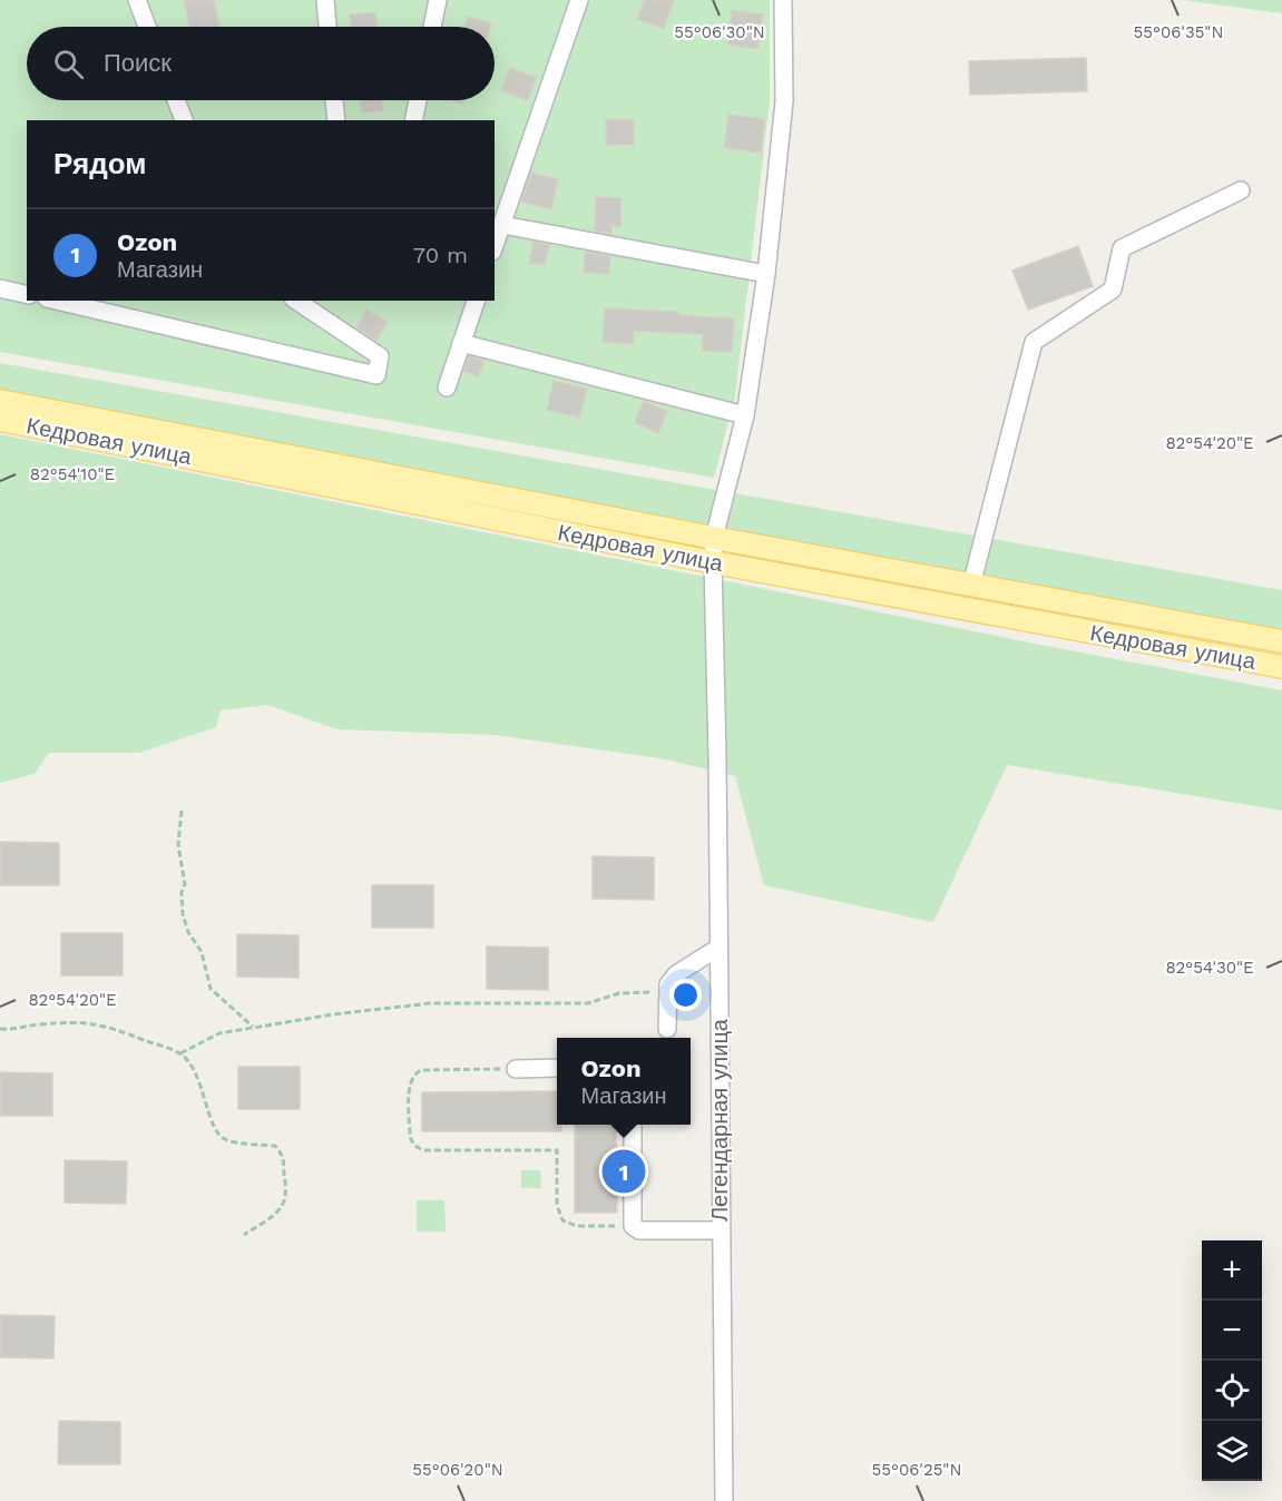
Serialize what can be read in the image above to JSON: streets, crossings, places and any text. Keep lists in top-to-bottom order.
{
  "streets": {
    "main road": ["Кедровая улица"],
    "street": ["Легендарная улица"]
  },
  "crossings": [
    ["Кедровая улица", "Легендарная улица"]
  ],
  "page": {
    "search": "Поиск",
    "heading": "Рядом",
    "list": [
      {
        "mark": "1",
        "name": "Ozon",
        "note": "Магазин",
        "value": "70 m"
      }
    ],
    "popup": ["Ozon", "Магазин"],
    "pins": "1",
    "map_buttons": ["+", "−"]
  },
  "coordinates": [
    "55°06'30\"N",
    "55°06'35\"N",
    "82°54'20\"E",
    "82°54'10\"E",
    "82°54'30\"E",
    "55°06'20\"N",
    "55°06'25\"N"
  ]
}
